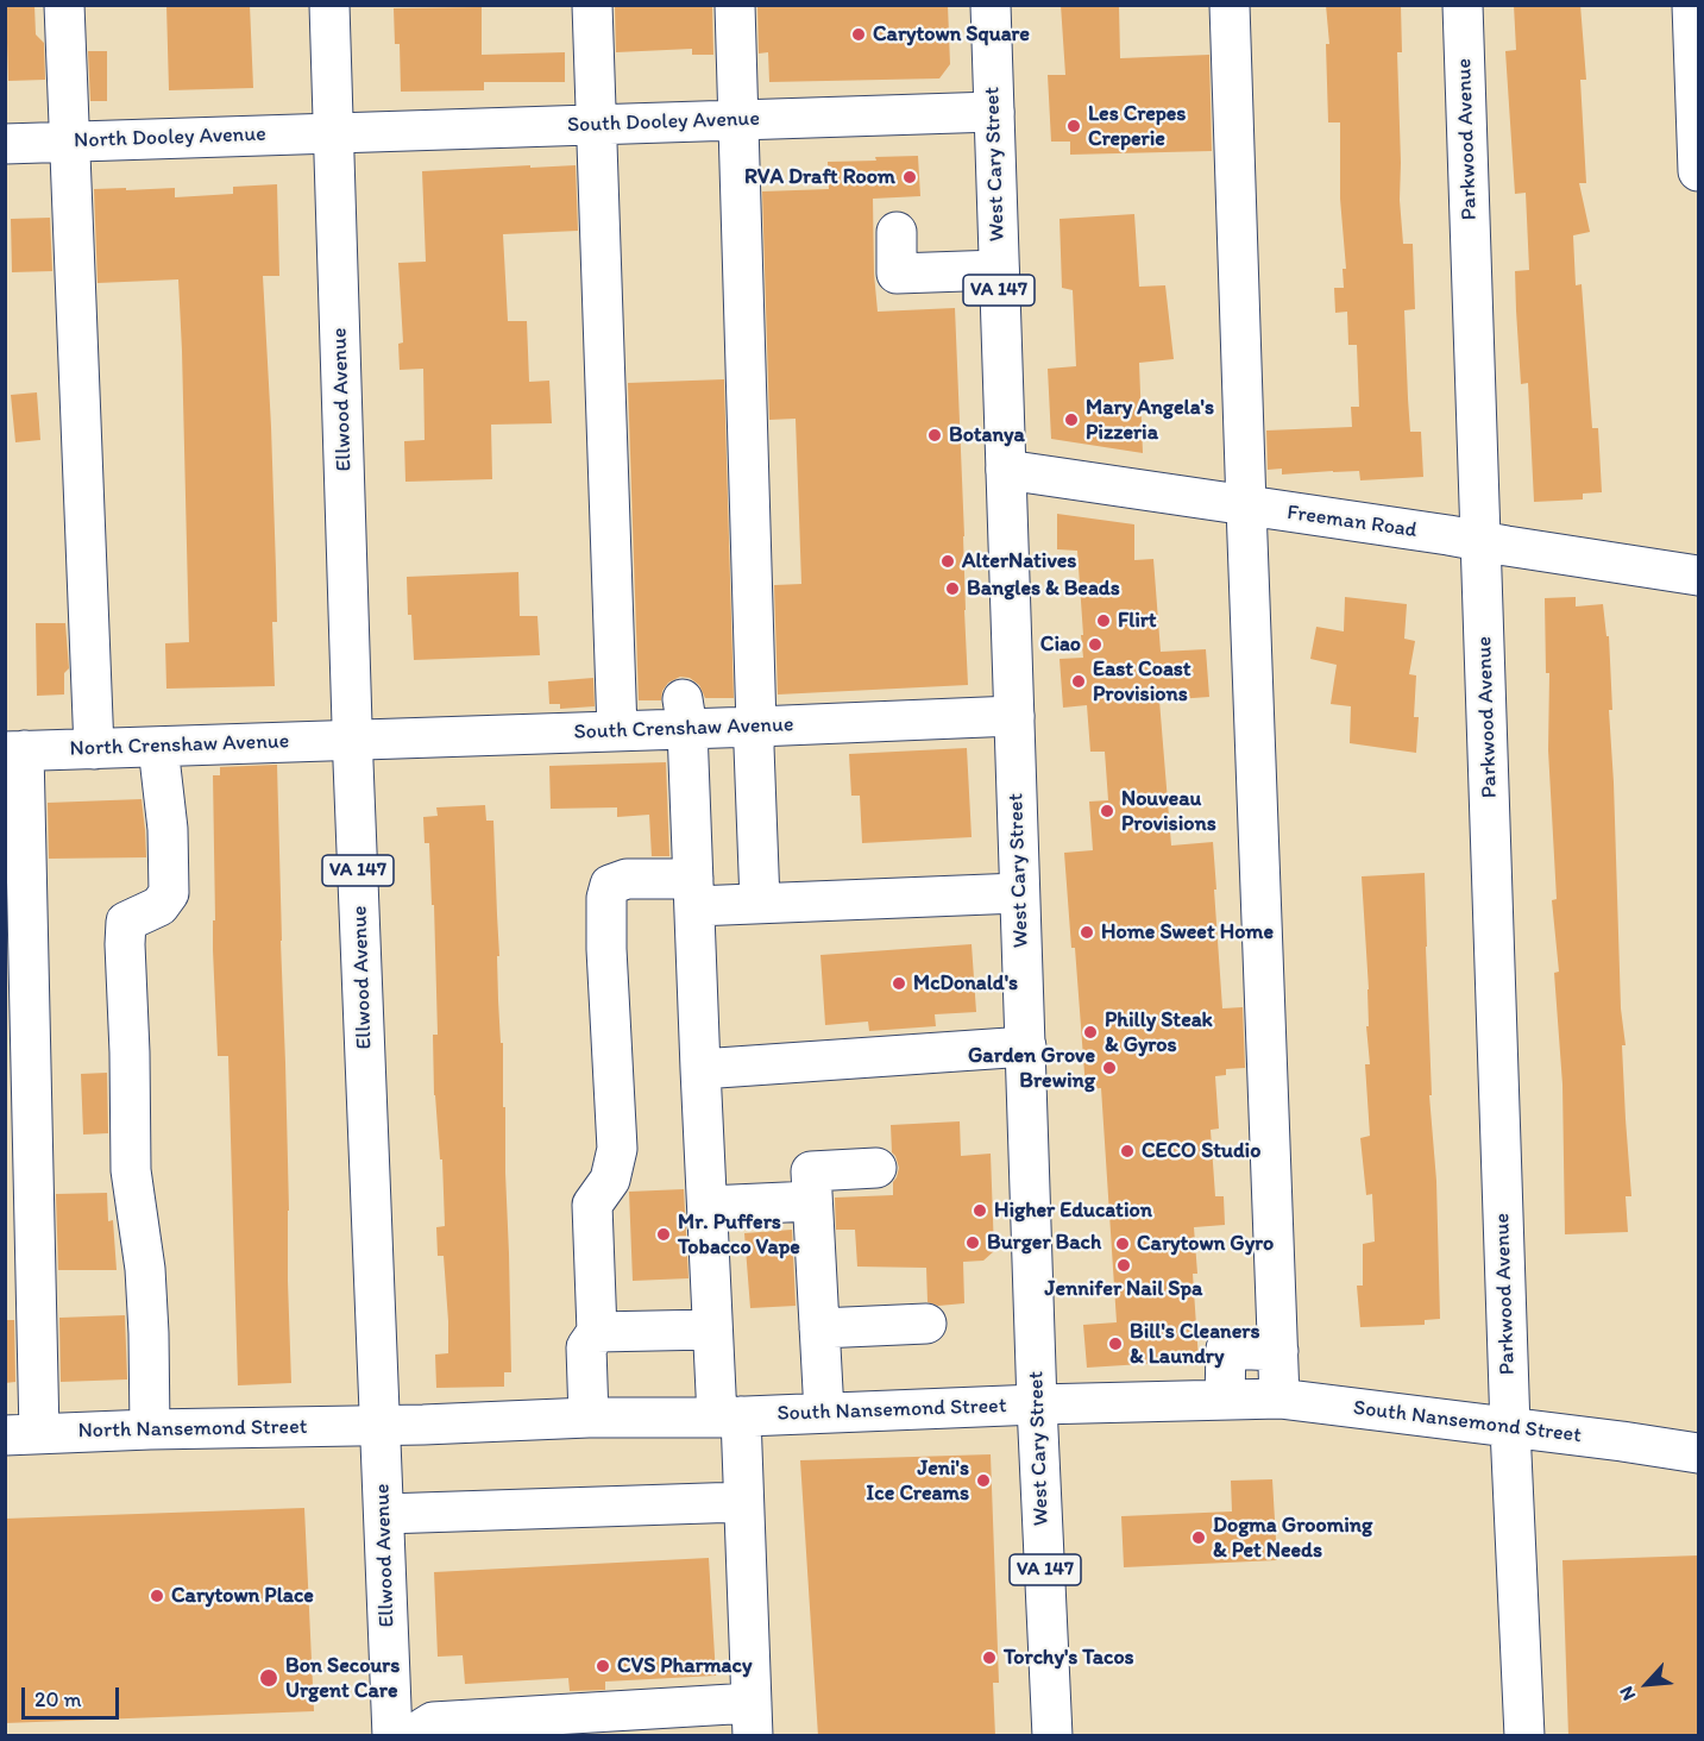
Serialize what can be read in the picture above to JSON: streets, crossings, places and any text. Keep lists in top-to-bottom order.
{
  "streets": {
    "street": [
      "South Dooley Avenue",
      "North Dooley Avenue",
      "Parkwood Avenue",
      "West Cary Street",
      "VA 147",
      "Ellwood Avenue",
      "Freeman Road",
      "South Crenshaw Avenue",
      "North Crenshaw Avenue",
      "South Nansemond Street",
      "North Nansemond Street"
    ]
  },
  "crossings": [
    ["South Dooley Avenue", "North Dooley Avenue"],
    ["South Dooley Avenue", "West Cary Street"],
    ["South Dooley Avenue", "Ellwood Avenue"],
    ["North Dooley Avenue", "Ellwood Avenue"],
    ["Parkwood Avenue", "Freeman Road"],
    ["Parkwood Avenue", "South Nansemond Street"],
    ["West Cary Street", "Freeman Road"],
    ["West Cary Street", "South Crenshaw Avenue"],
    ["West Cary Street", "South Nansemond Street"],
    ["Ellwood Avenue", "South Crenshaw Avenue"],
    ["Ellwood Avenue", "North Crenshaw Avenue"],
    ["Ellwood Avenue", "South Nansemond Street"],
    ["Ellwood Avenue", "North Nansemond Street"],
    ["South Crenshaw Avenue", "North Crenshaw Avenue"],
    ["South Nansemond Street", "North Nansemond Street"]
  ],
  "places": [
    "Carytown Square",
    "Les Crepes Creperie",
    "RVA Draft Room",
    "Mary Angela's Pizzeria",
    "Botanya",
    "AlterNatives",
    "Bangles & Beads",
    "Flirt",
    "Ciao",
    "East Coast Provisions",
    "Nouveau Provisions",
    "Home Sweet Home",
    "McDonald's",
    "Philly Steak & Gyros",
    "Garden Grove Brewing",
    "CECO Studio",
    "Higher Education",
    "Mr. Puffers Tobacco Vape",
    "Burger Bach",
    "Carytown Gyro",
    "Jennifer Nail Spa",
    "Bill's Cleaners & Laundry",
    "Jeni's Ice Creams",
    "Dogma Grooming & Pet Needs",
    "Carytown Place",
    "Torchy's Tacos",
    "CVS Pharmacy",
    "Bon Secours Urgent Care"
  ],
  "scale_bar": "20 m",
  "north": "bottom left"
}
